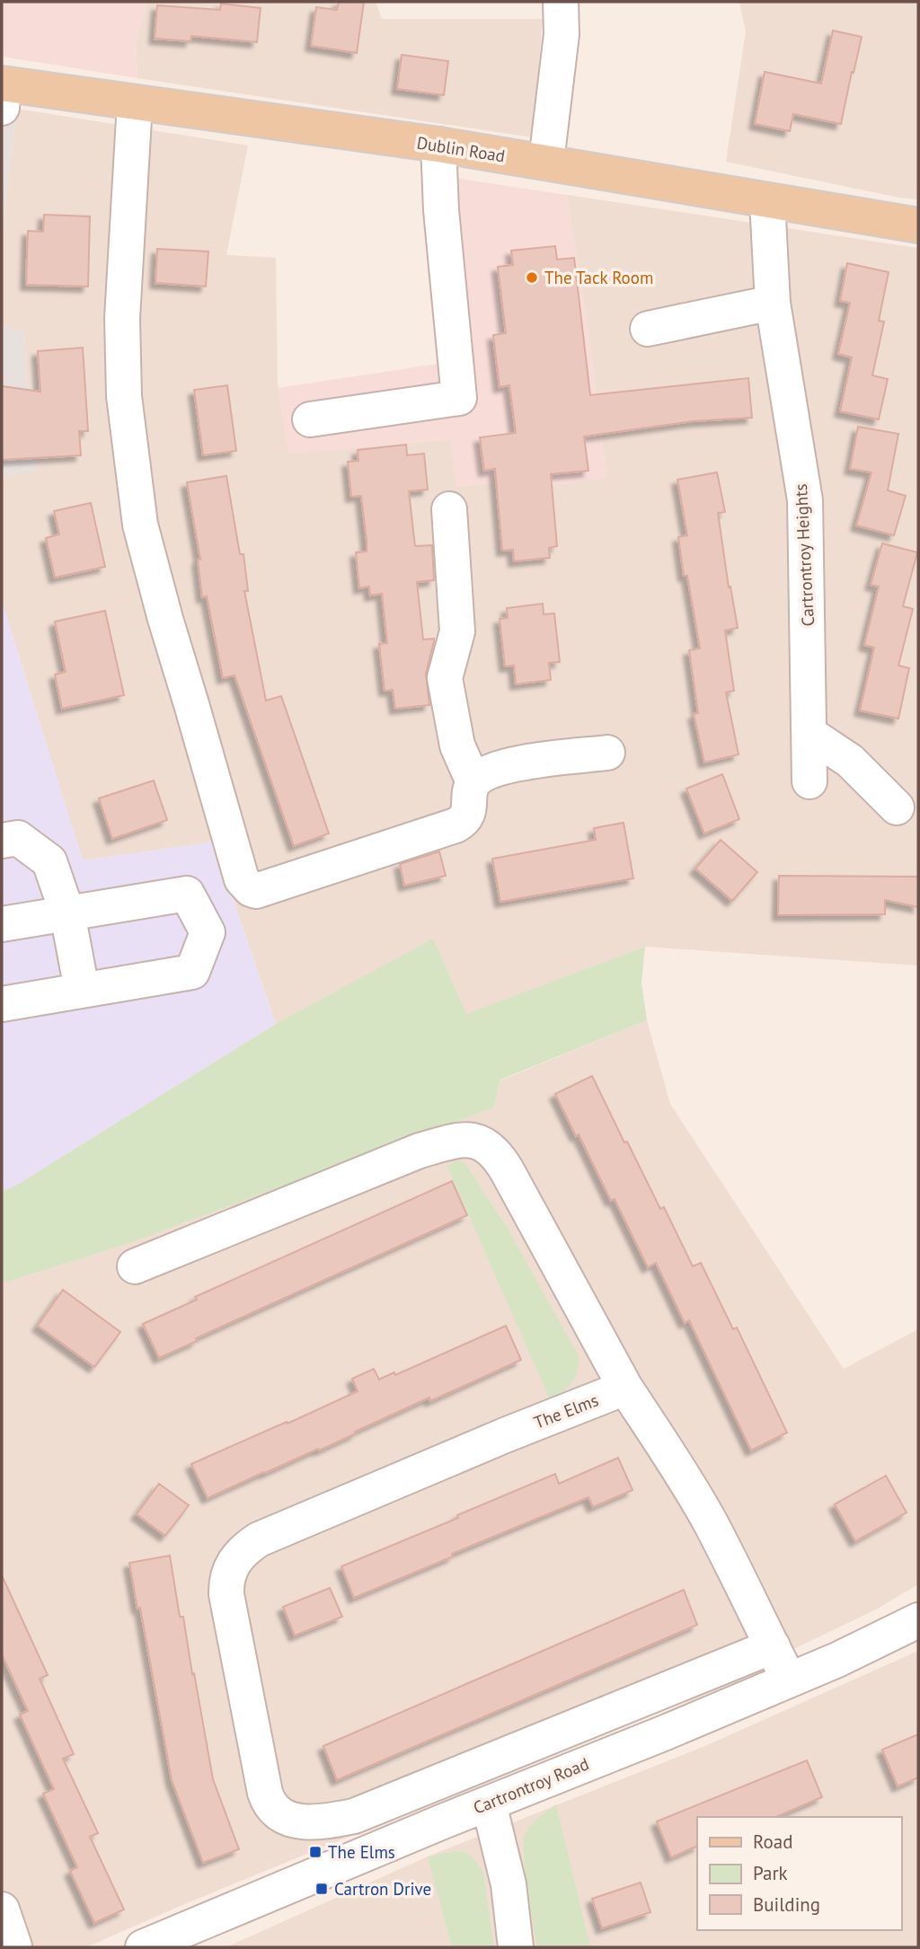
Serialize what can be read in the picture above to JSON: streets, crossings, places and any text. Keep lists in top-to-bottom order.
{
  "streets": {
    "main road": ["Dublin Road"],
    "street": ["Cartrontroy Heights", "The Elms", "Cartrontroy Road"]
  },
  "crossings": [
    ["Dublin Road", "Cartrontroy Heights"]
  ],
  "places": {
    "other": ["The Tack Room"],
    "transit": ["The Elms", "Cartron Drive"]
  },
  "legend": ["Road", "Park", "Building"]
}
